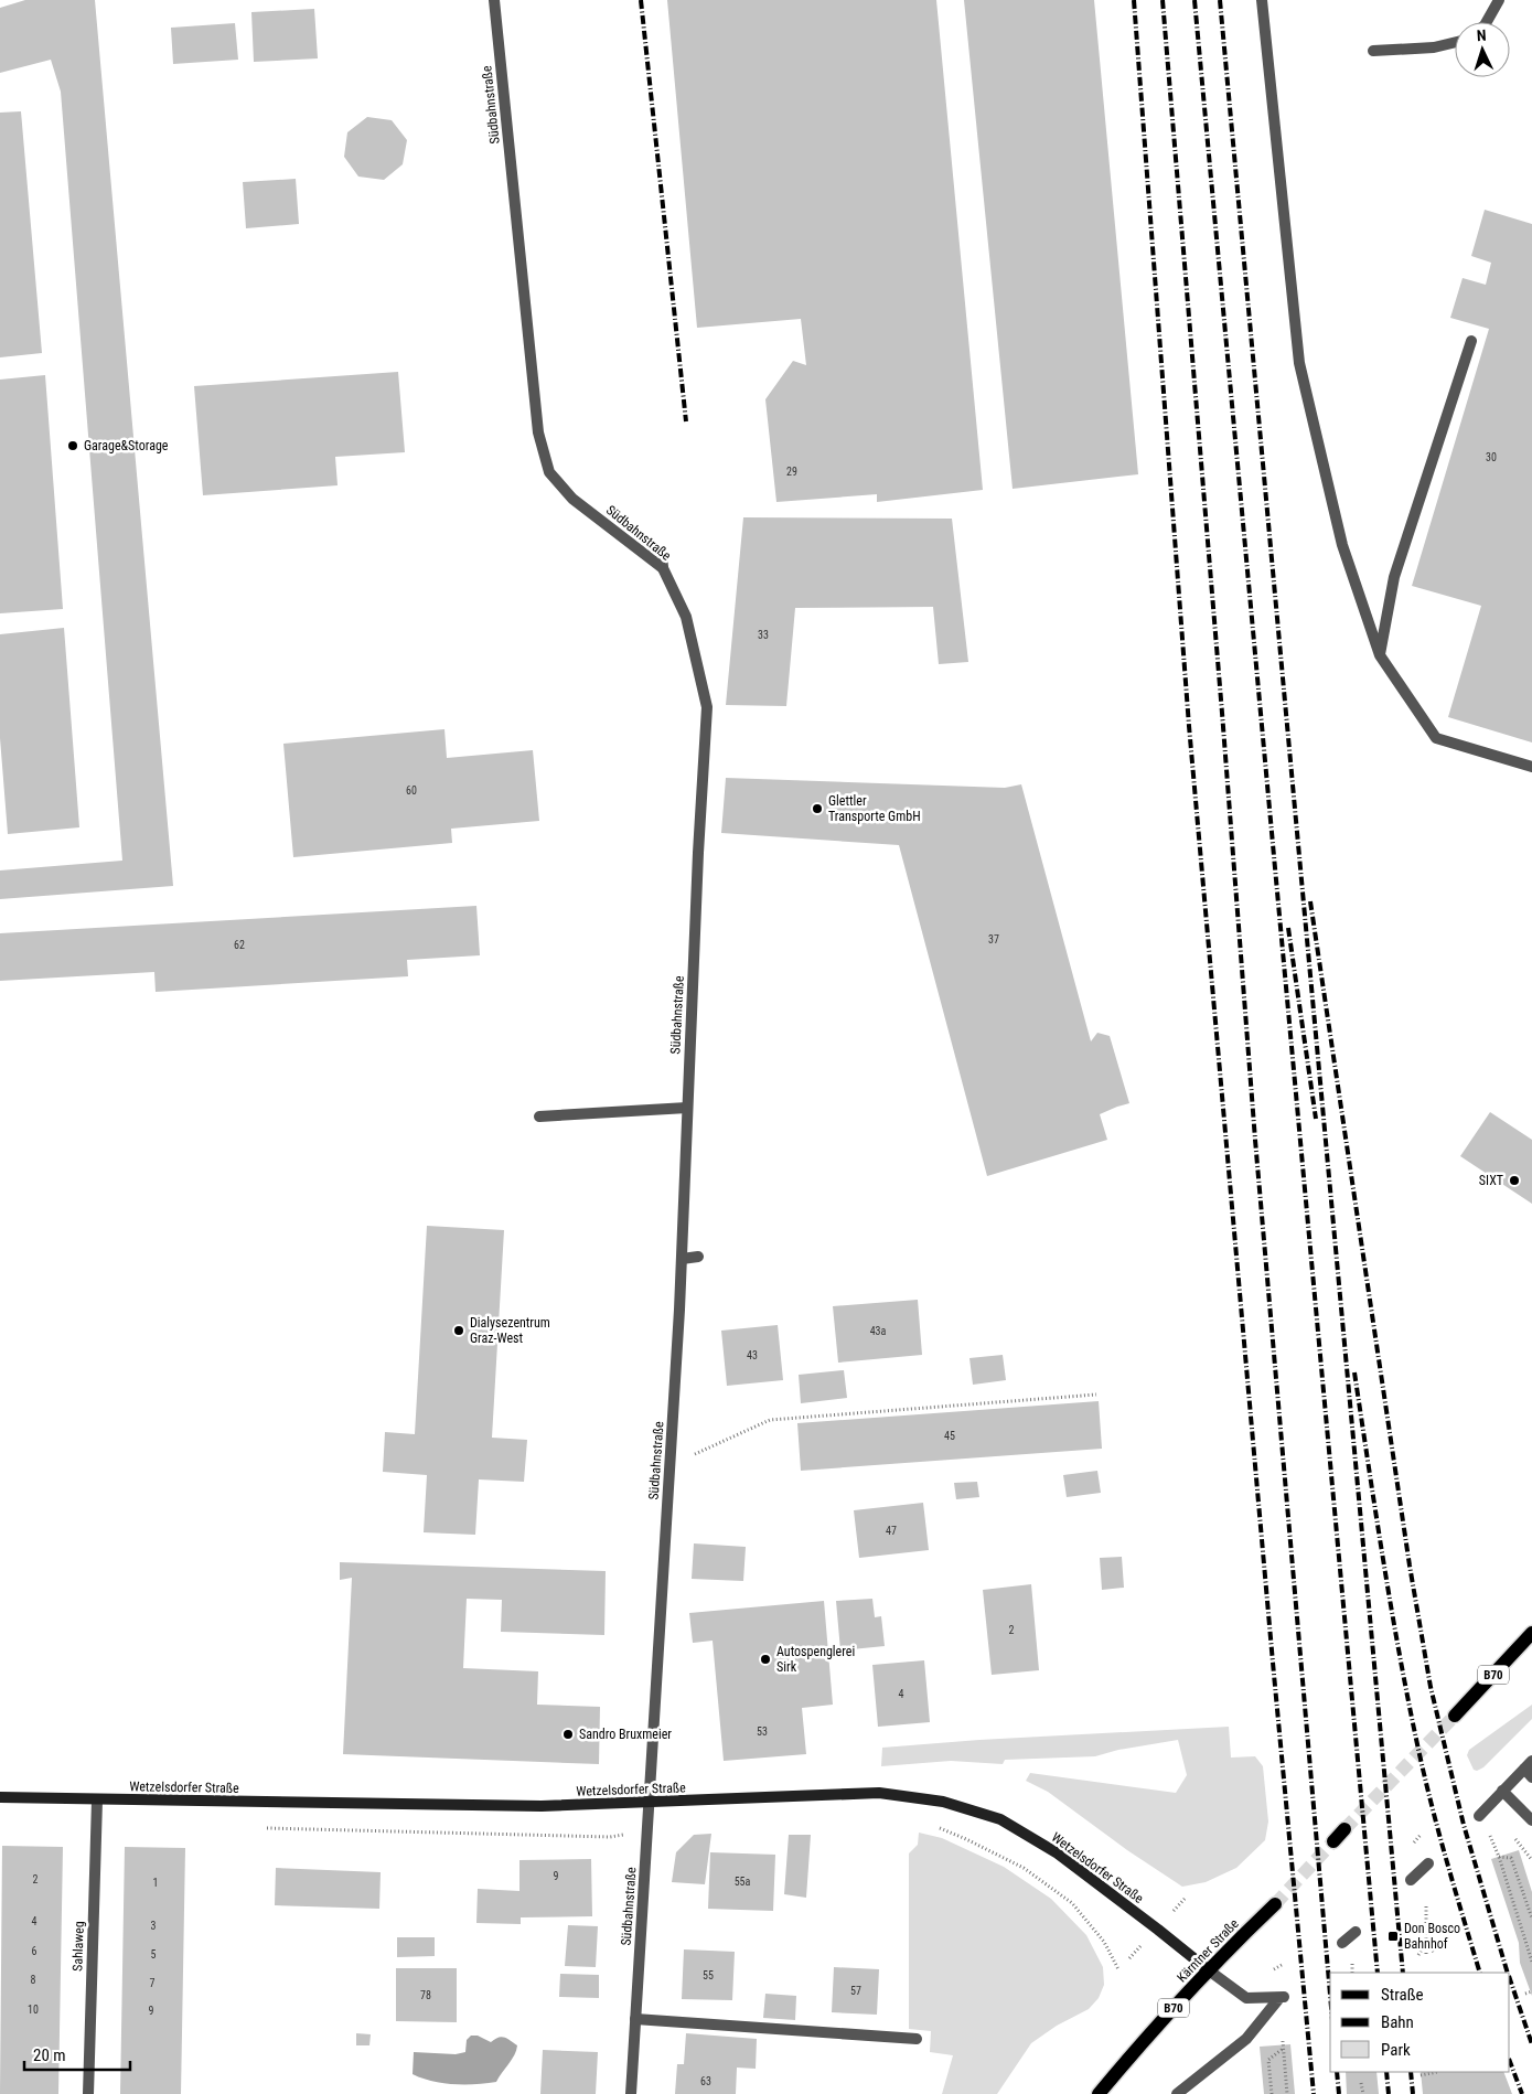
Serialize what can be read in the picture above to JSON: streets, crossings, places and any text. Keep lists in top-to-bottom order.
{
  "streets": {
    "main road": ["B70", "Wetzelsdorfer Straße", "Kärntner Straße"],
    "street": ["Südbahnstraße", "Sahlaweg"]
  },
  "crossings": [
    ["Südbahnstraße", "Wetzelsdorfer Straße"],
    ["Wetzelsdorfer Straße", "Sahlaweg"],
    ["Wetzelsdorfer Straße", "Kärntner Straße"]
  ],
  "places": {
    "other": [
      "Garage&Storage",
      "Glettler Transporte GmbH",
      "SIXT",
      "Dialysezentrum Graz-West",
      "Autospenglerei Sirk",
      "Sandro Bruxmeier"
    ],
    "transit": ["Don Bosco Bahnhof"]
  },
  "house_numbers": [
    "30",
    "29",
    "33",
    "60",
    "37",
    "62",
    "43a",
    "43",
    "45",
    "47",
    "2",
    "4",
    "53",
    "9",
    "2",
    "55a",
    "1",
    "4",
    "3",
    "6",
    "5",
    "55",
    "8",
    "7",
    "57",
    "78",
    "10",
    "9",
    "63"
  ],
  "legend": ["Straße", "Bahn", "Park"],
  "scale_bar": "20 m",
  "north": "top"
}
